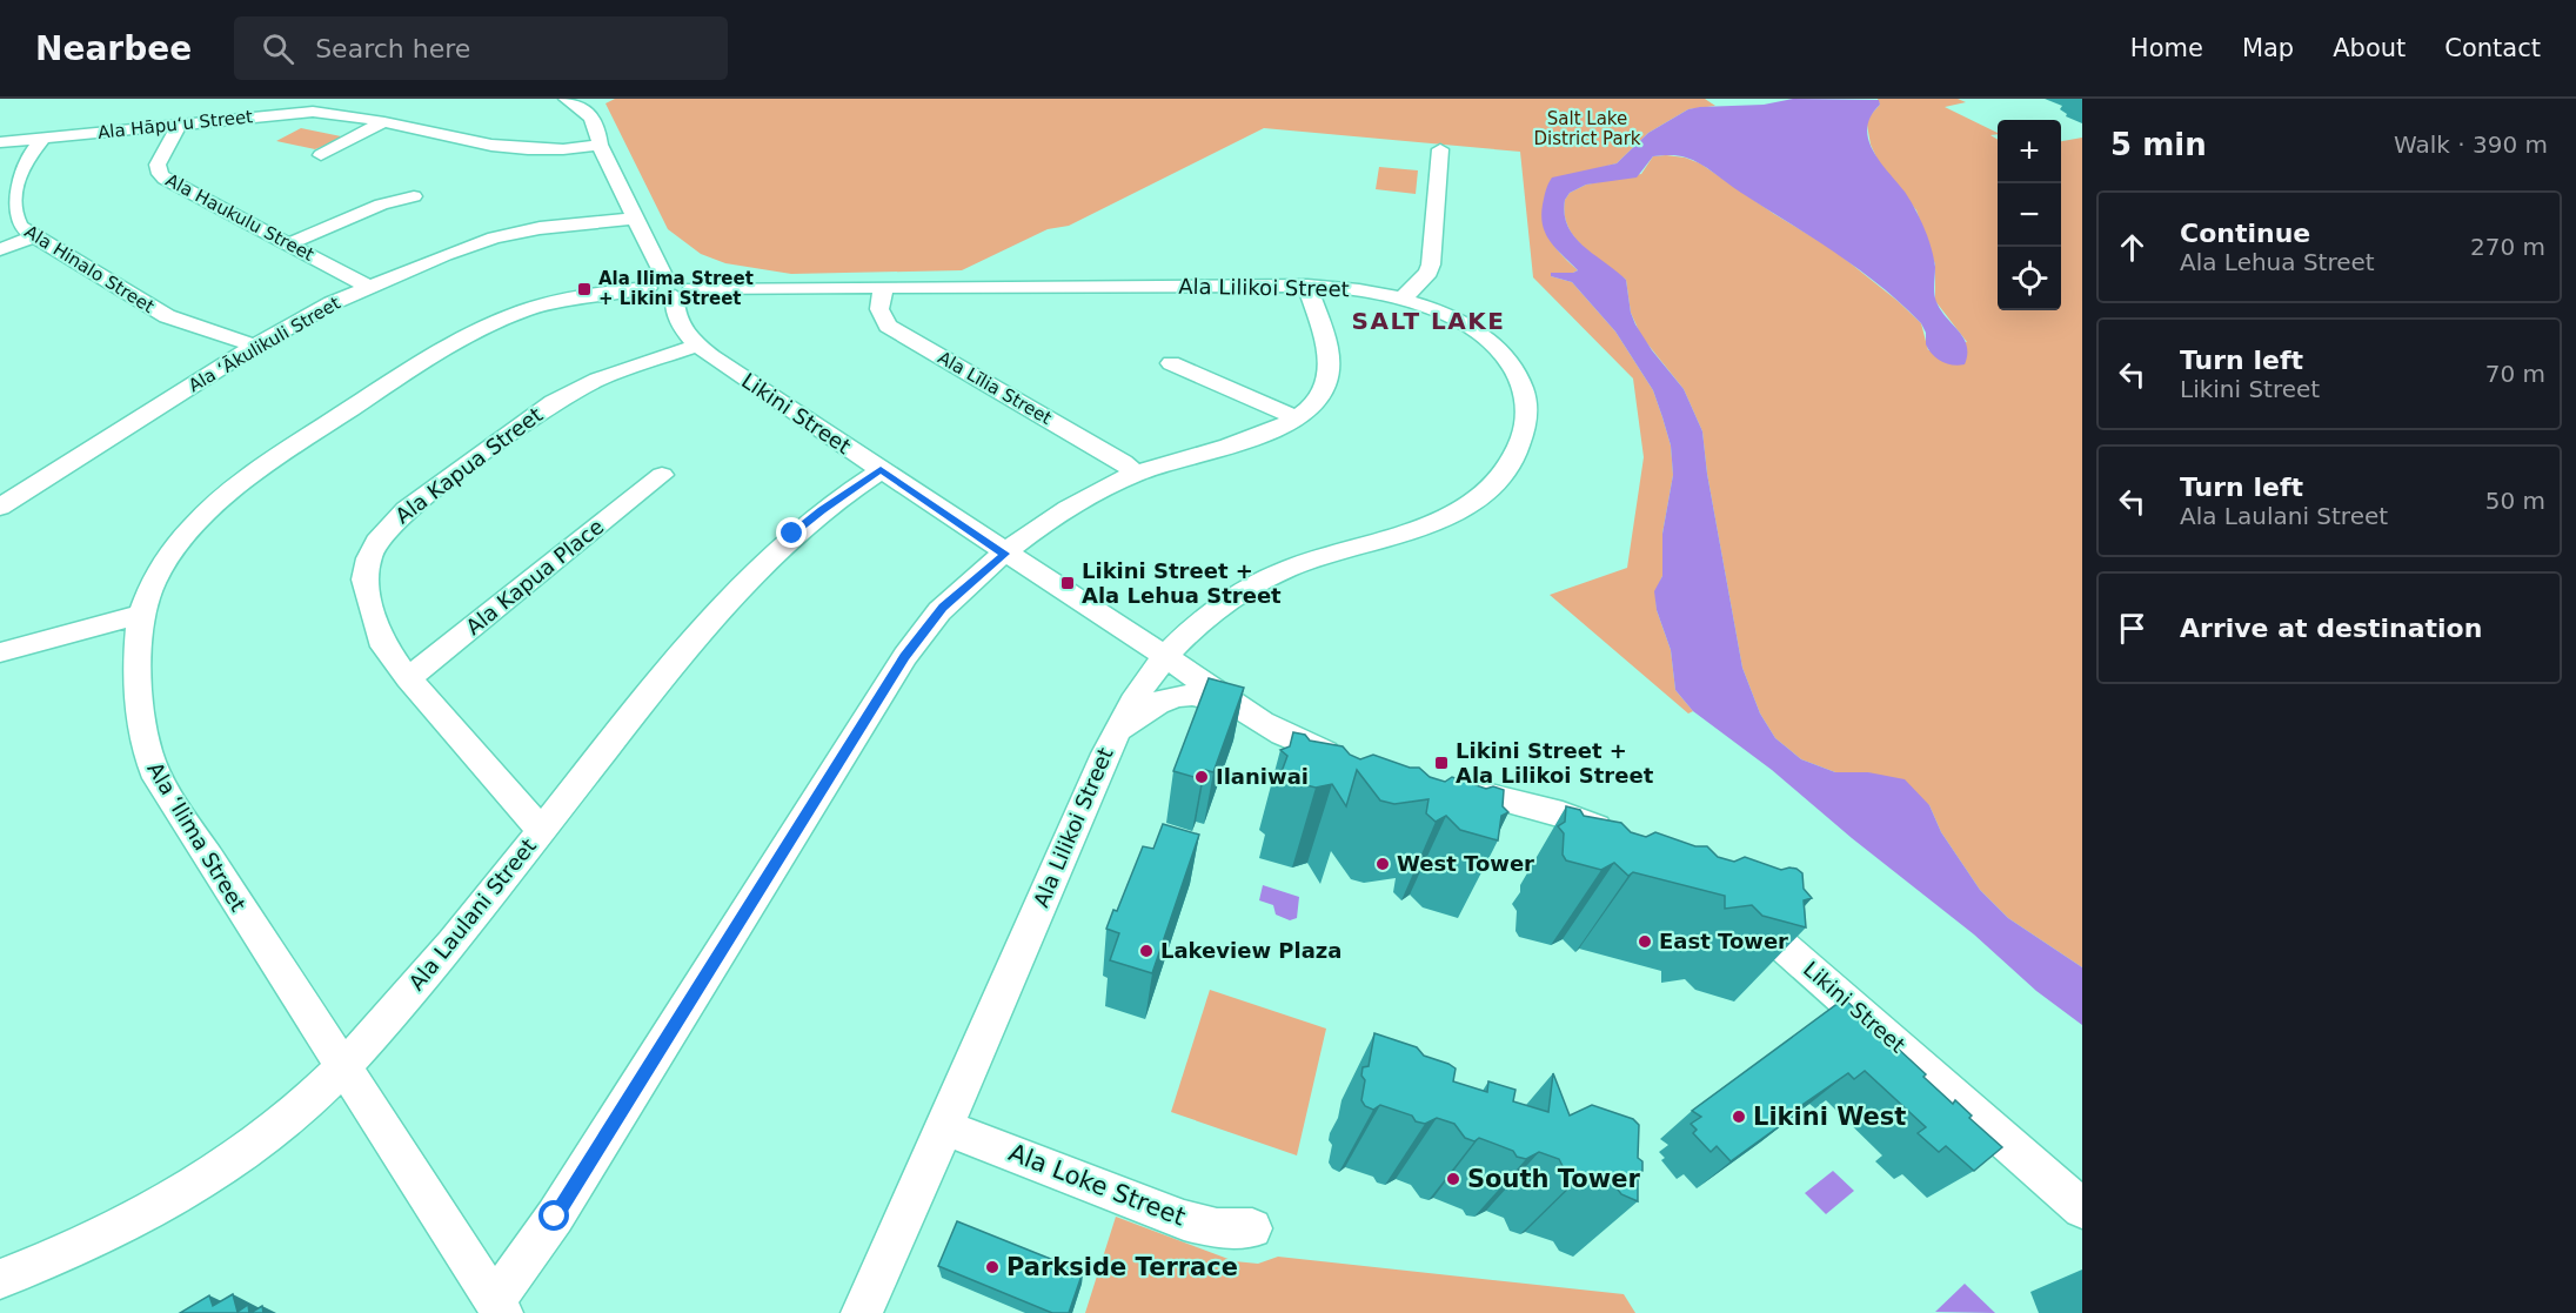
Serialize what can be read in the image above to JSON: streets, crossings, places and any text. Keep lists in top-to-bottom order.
{
  "streets": {
    "street": [
      "Ala Hāpuʻu Street",
      "Ala Haukulu Street",
      "Ala Hinalo Street",
      "Ala Lilikoi Street",
      "Ala ʻĀkulikuli Street",
      "Ala Līlia Street",
      "Likini Street",
      "Ala Kapua Street",
      "Ala Kapua Place",
      "Ala ʻIlima Street",
      "Ala Laulani Street",
      "Ala Loke Street"
    ]
  },
  "crossings": [
    ["Ala Hāpuʻu Street", "Ala Haukulu Street"],
    ["Ala Hāpuʻu Street", "Ala Hinalo Street"],
    ["Ala Haukulu Street", "Ala ʻĀkulikuli Street"],
    ["Ala Hinalo Street", "Ala ʻĀkulikuli Street"],
    ["Ala Lilikoi Street", "Ala Līlia Street"],
    ["Ala Lilikoi Street", "Likini Street"],
    ["Ala Lilikoi Street", "Ala ʻIlima Street"],
    ["Ala Lilikoi Street", "Ala Loke Street"],
    ["Likini Street", "Ala Kapua Street"],
    ["Likini Street", "Ala Laulani Street"],
    ["Ala Kapua Street", "Ala Kapua Place"],
    ["Ala Kapua Street", "Ala Laulani Street"],
    ["Ala ʻIlima Street", "Ala Laulani Street"]
  ],
  "districts": ["SALT LAKE"],
  "parks": ["Salt Lake District Park"],
  "places": {
    "transit": ["Ala Ilima Street + Likini Street", "Likini Street + Ala Lehua Street", "Likini Street + Ala Lilikoi Street"],
    "other": [
      "Ilaniwai",
      "West Tower",
      "East Tower",
      "Lakeview Plaza",
      "Likini West",
      "South Tower",
      "Parkside Terrace"
    ]
  },
  "page": {
    "header": "Nearbee",
    "search": "Search here",
    "nav": [
      "Home",
      "Map",
      "About",
      "Contact"
    ],
    "heading": ["5 min", "Walk · 390 m"],
    "map_buttons": ["+", "−"],
    "list": [
      ["Continue", "Ala Lehua Street", "270 m"],
      ["Turn left", "Likini Street", "70 m"],
      ["Turn left", "Ala Laulani Street", "50 m"],
      "Arrive at destination"
    ]
  }
}
